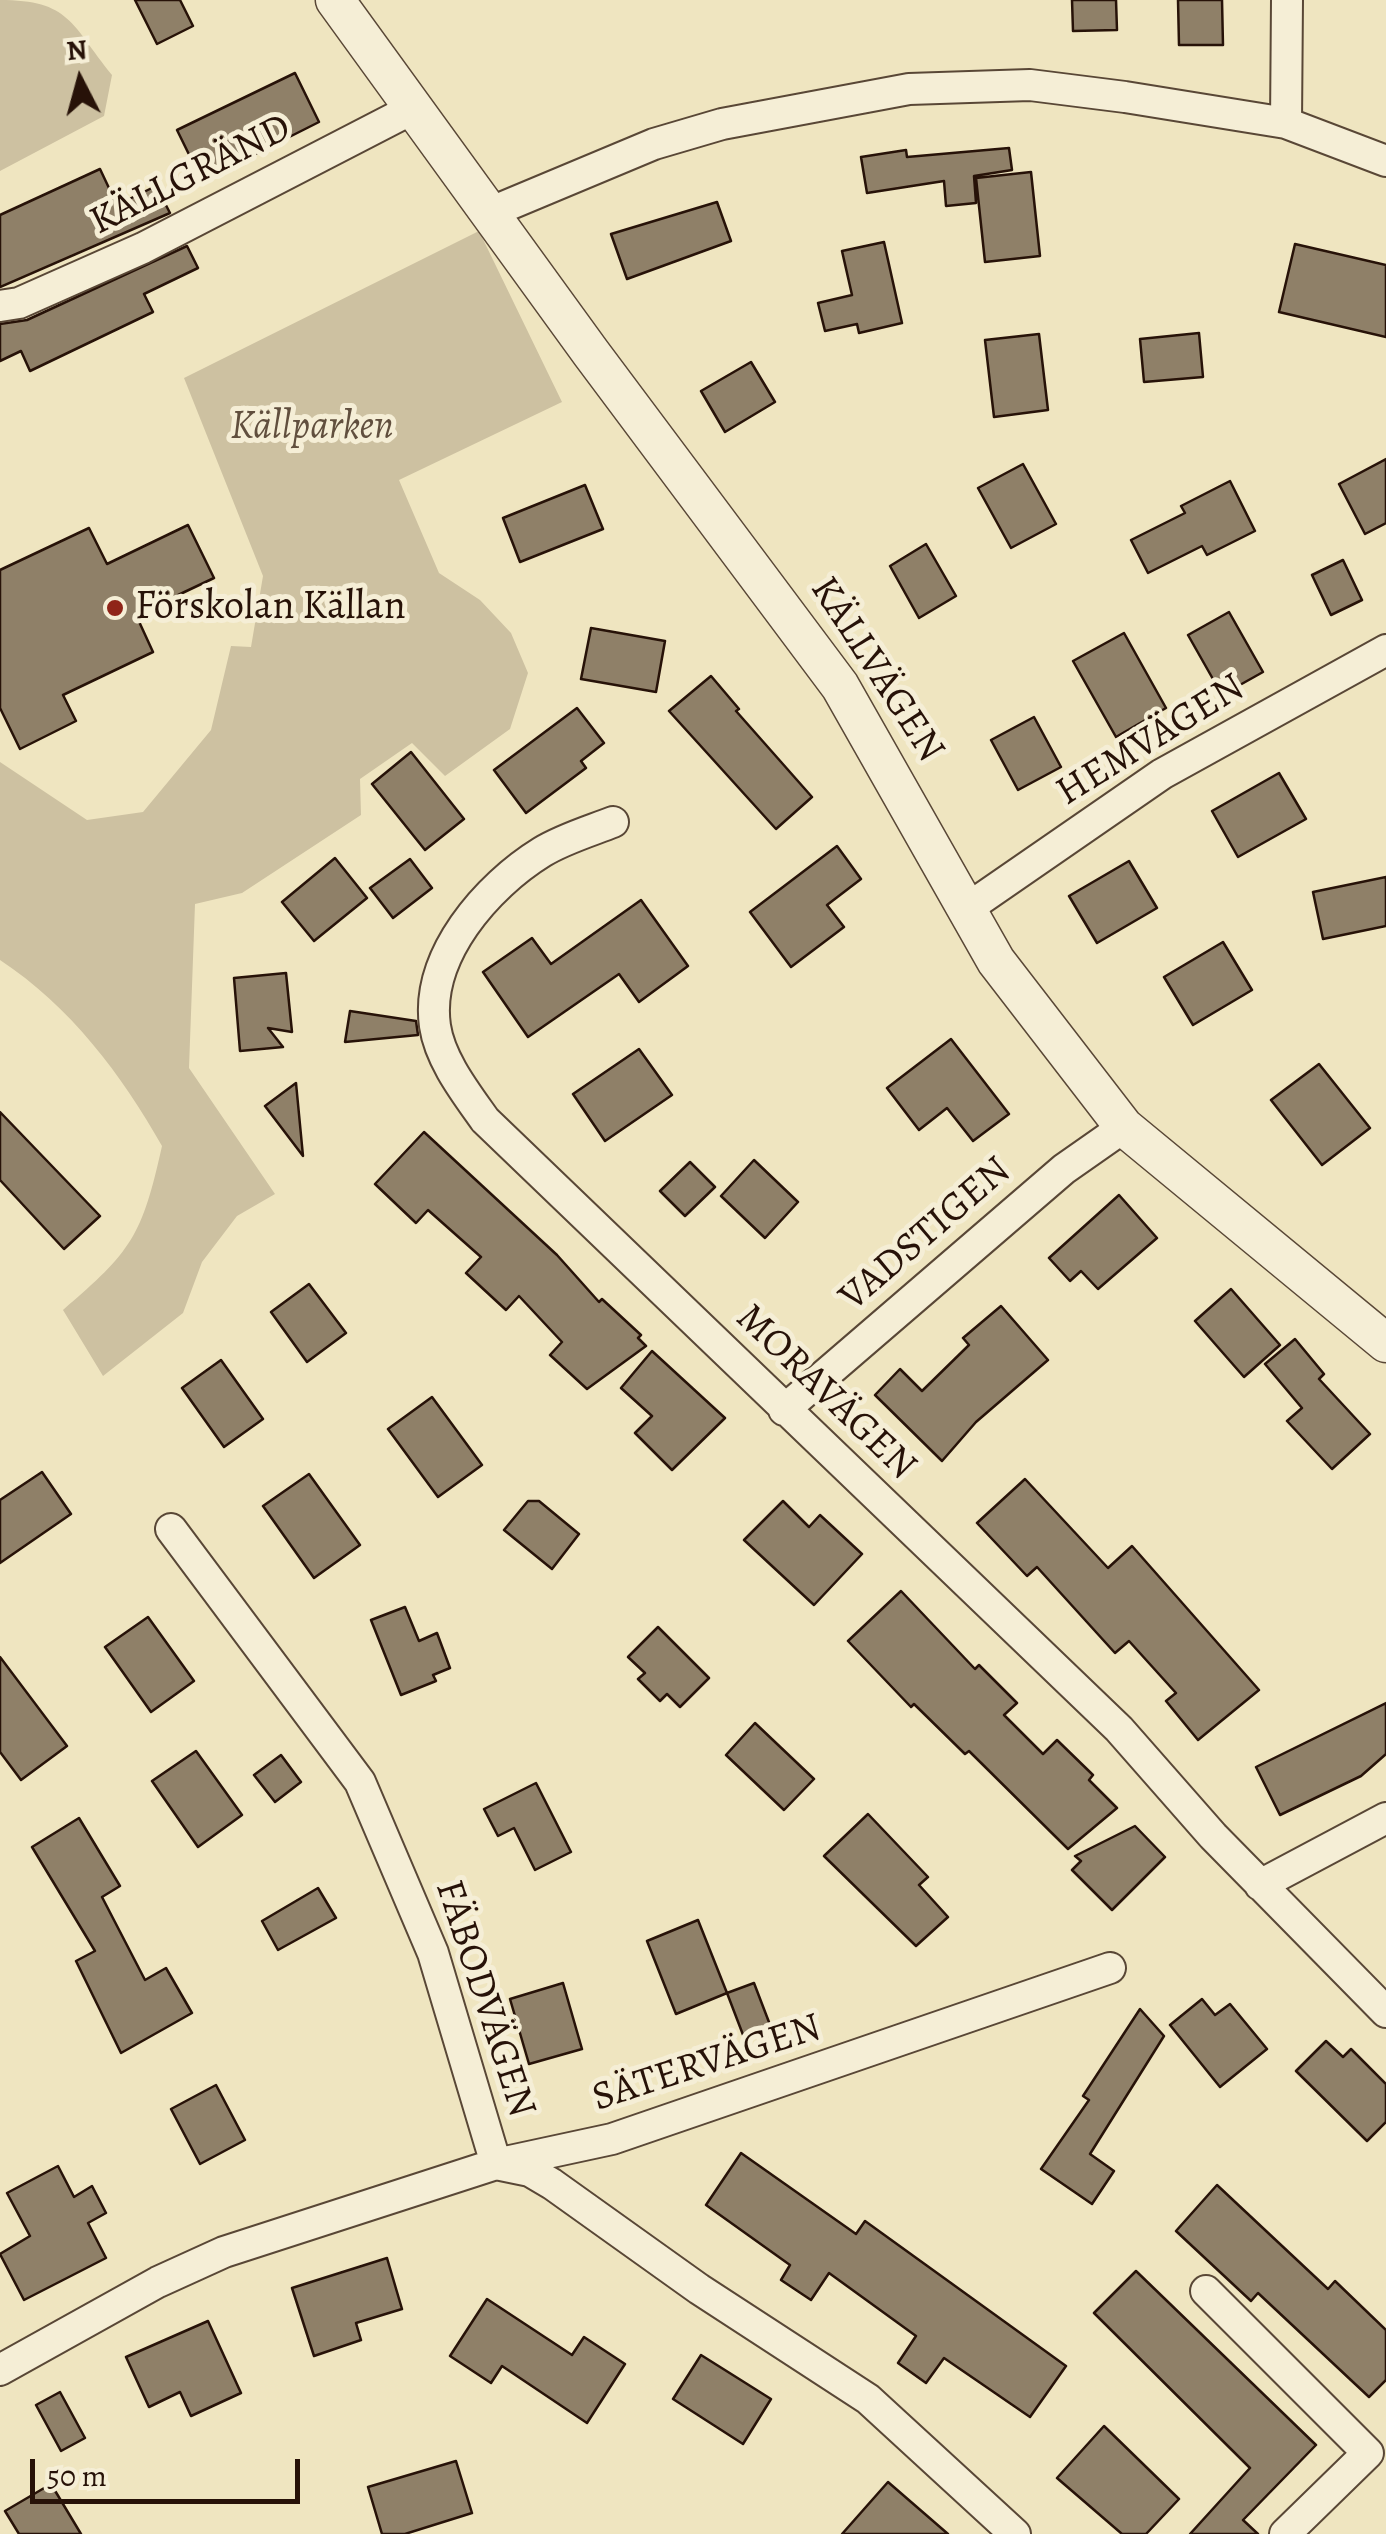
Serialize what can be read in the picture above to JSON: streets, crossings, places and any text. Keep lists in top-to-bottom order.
{
  "streets": {
    "street": [
      "KÄLLGRÄND",
      "KÄLLVÄGEN",
      "HEMVÄGEN",
      "VADSTIGEN",
      "MORAVÄGEN",
      "FÄBODVÄGEN",
      "SÄTERVÄGEN"
    ]
  },
  "crossings": [
    ["KÄLLGRÄND", "KÄLLVÄGEN"],
    ["KÄLLVÄGEN", "HEMVÄGEN"],
    ["KÄLLVÄGEN", "VADSTIGEN"],
    ["VADSTIGEN", "MORAVÄGEN"],
    ["FÄBODVÄGEN", "SÄTERVÄGEN"]
  ],
  "parks": ["Källparken"],
  "places": ["Förskolan Källan"],
  "scale_bar": "50 m",
  "north": "top"
}
